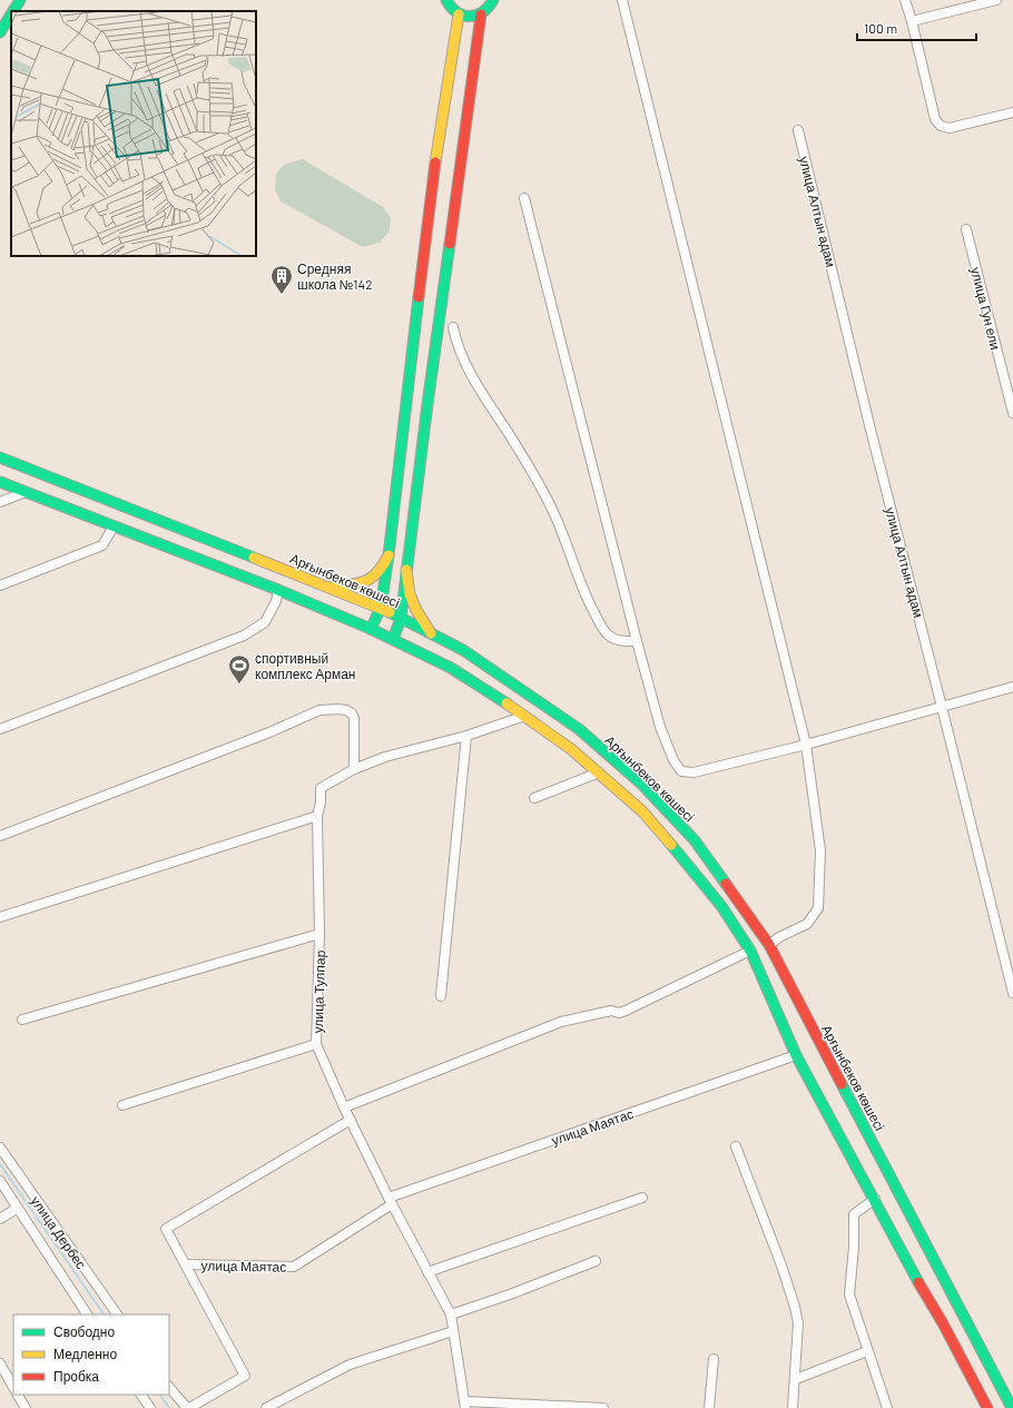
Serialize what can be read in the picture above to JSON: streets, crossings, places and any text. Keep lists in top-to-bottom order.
{
  "streets": {
    "main road": ["Арғынбеков көшесі"],
    "street": [
      "улица Алтын адам",
      "улица Гун ели",
      "улица Тулпар",
      "улица Маятас",
      "улица Дербес"
    ]
  },
  "crossings": [
    ["Арғынбеков көшесі", "улица Тулпар"],
    ["Арғынбеков көшесі", "улица Маятас"],
    ["улица Тулпар", "улица Маятас"]
  ],
  "places": {
    "building": ["Средняя школа №142"],
    "sports": ["спортивный комплекс Арман"]
  },
  "legend": ["Свободно", "Медленно", "Пробка"],
  "scale_bar": "100 m"
}
